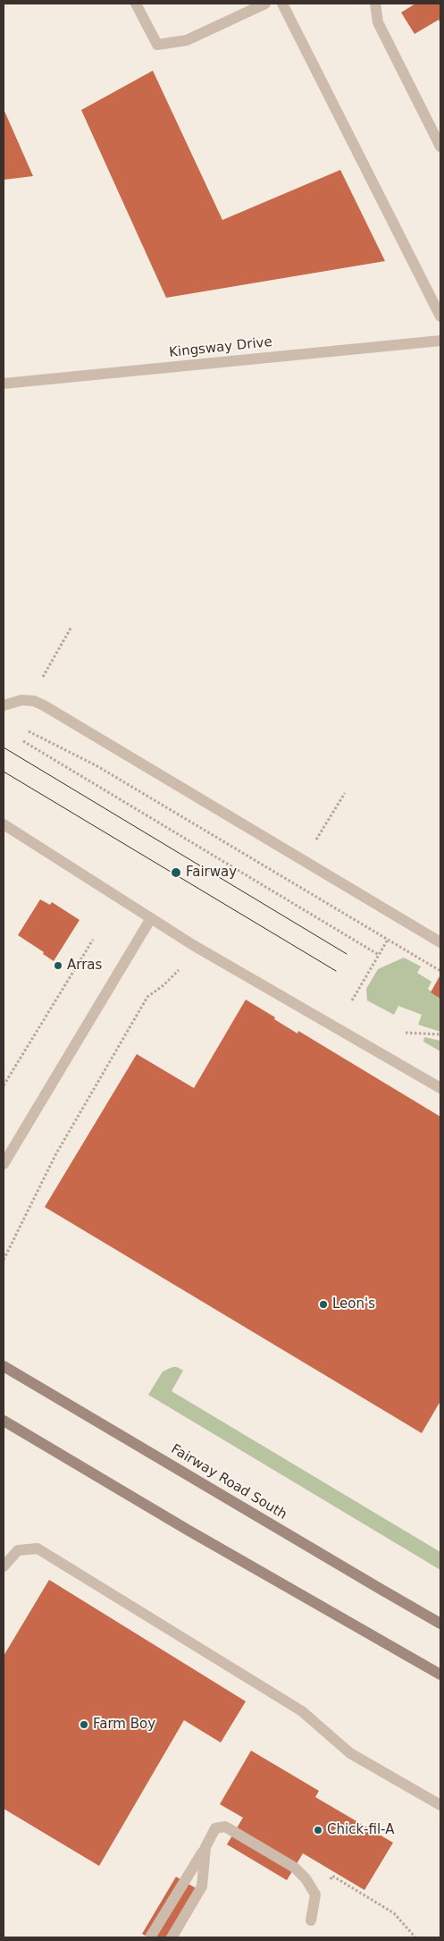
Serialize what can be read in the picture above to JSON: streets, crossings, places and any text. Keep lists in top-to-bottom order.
{
  "streets": {
    "main road": ["Fairway Road South"],
    "street": ["Kingsway Drive"]
  },
  "places": [
    "Fairway",
    "Arras",
    "Leon's",
    "Farm Boy",
    "Chick-fil-A"
  ]
}
